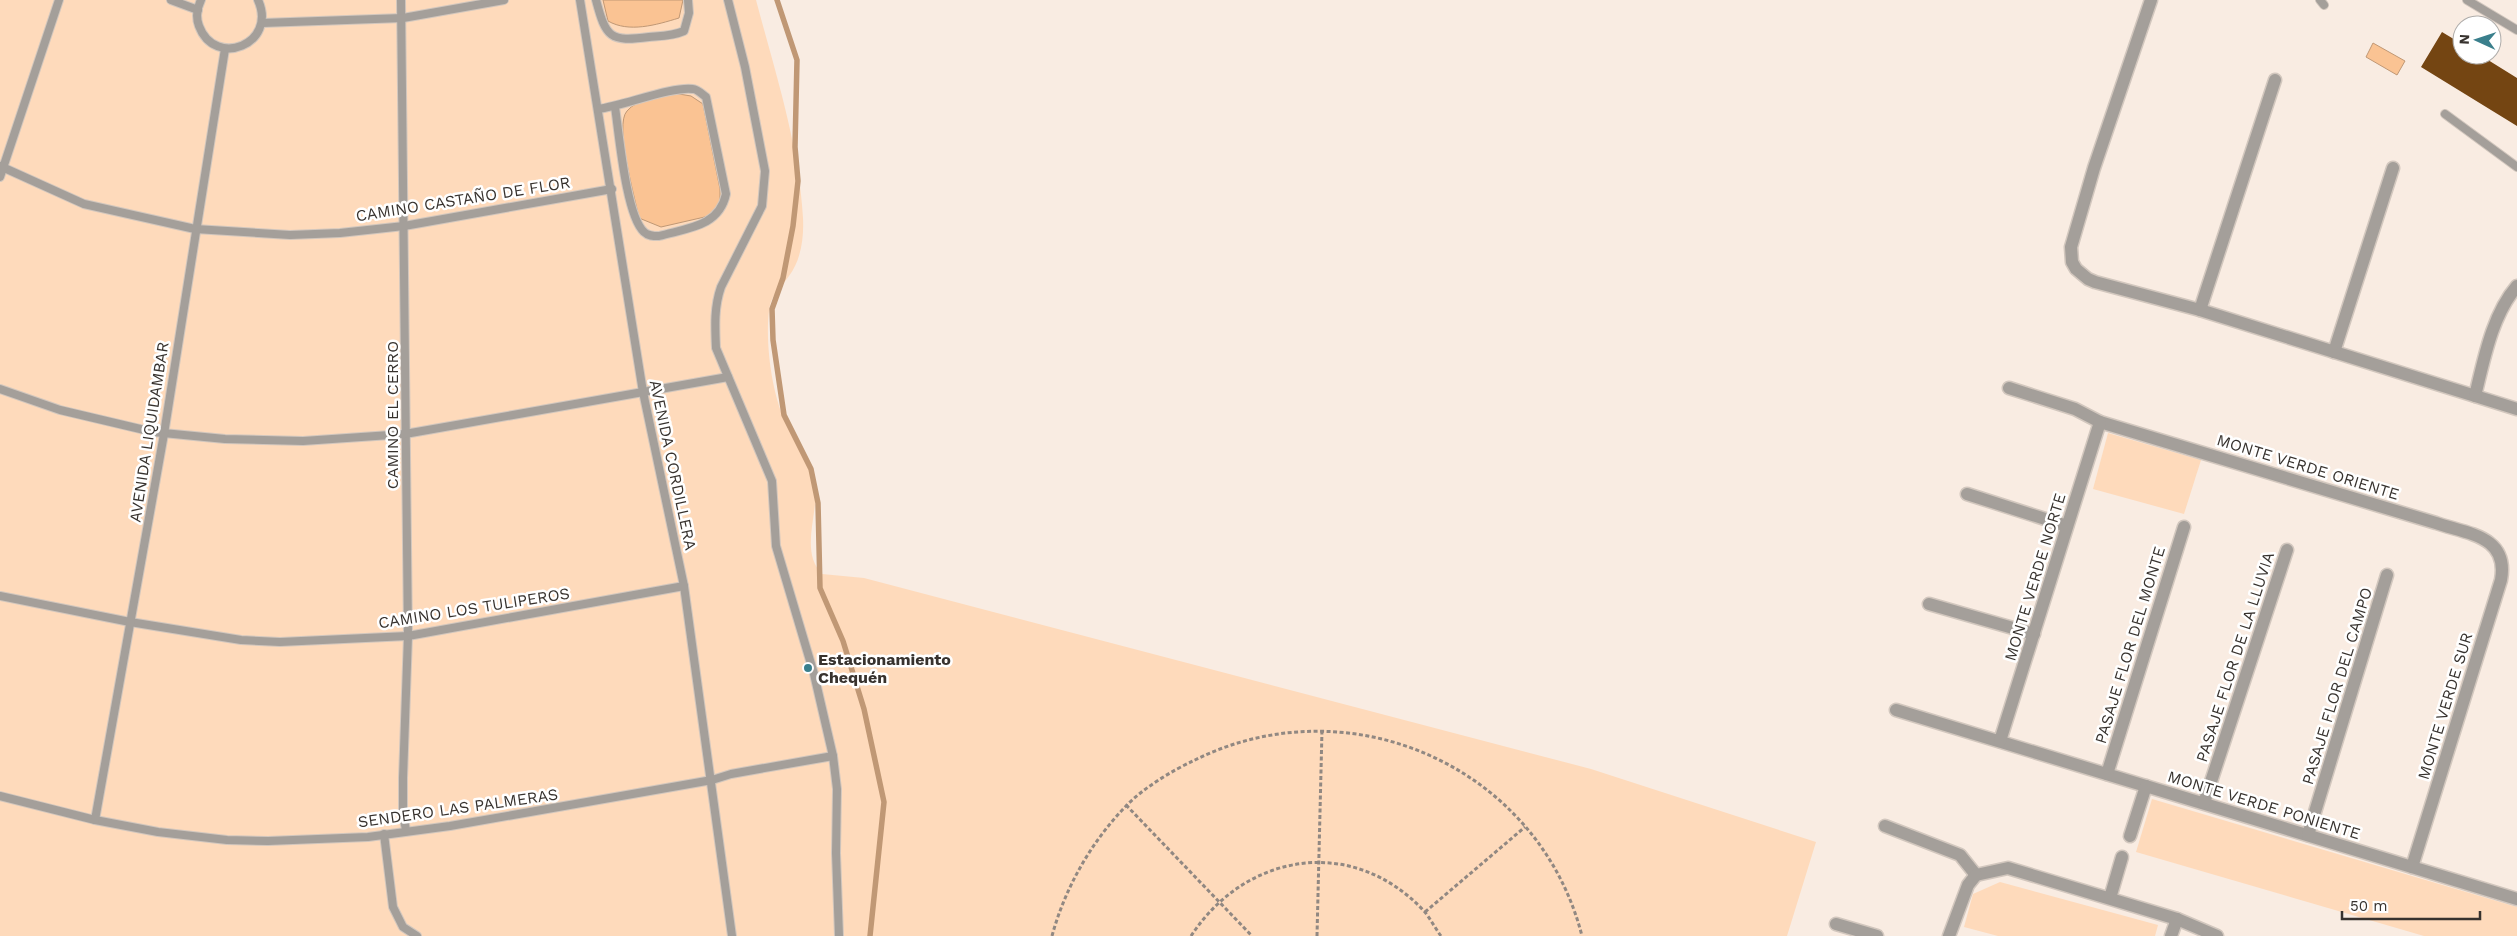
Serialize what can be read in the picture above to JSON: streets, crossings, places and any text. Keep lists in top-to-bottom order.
{
  "streets": {
    "street": [
      "MONTE VERDE ORIENTE",
      "MONTE VERDE NORTE",
      "PASAJE FLOR DEL MONTE",
      "PASAJE FLOR DE LA LLUVIA",
      "PASAJE FLOR DEL CAMPO",
      "MONTE VERDE SUR",
      "MONTE VERDE PONIENTE"
    ],
    "lane": [
      "CAMINO CASTAÑO DE FLOR",
      "CAMINO EL CERRO",
      "AVENIDA LIQUIDAMBAR",
      "AVENIDA CORDILLERA",
      "CAMINO LOS TULIPEROS",
      "SENDERO LAS PALMERAS"
    ]
  },
  "crossings": [
    ["CAMINO CASTAÑO DE FLOR", "CAMINO EL CERRO"],
    ["CAMINO CASTAÑO DE FLOR", "AVENIDA LIQUIDAMBAR"],
    ["CAMINO CASTAÑO DE FLOR", "AVENIDA CORDILLERA"],
    ["CAMINO EL CERRO", "CAMINO LOS TULIPEROS"],
    ["CAMINO EL CERRO", "SENDERO LAS PALMERAS"],
    ["AVENIDA LIQUIDAMBAR", "CAMINO LOS TULIPEROS"],
    ["AVENIDA LIQUIDAMBAR", "SENDERO LAS PALMERAS"],
    ["AVENIDA CORDILLERA", "CAMINO LOS TULIPEROS"],
    ["AVENIDA CORDILLERA", "SENDERO LAS PALMERAS"],
    ["MONTE VERDE ORIENTE", "MONTE VERDE NORTE"],
    ["MONTE VERDE ORIENTE", "MONTE VERDE SUR"],
    ["MONTE VERDE NORTE", "MONTE VERDE PONIENTE"],
    ["PASAJE FLOR DEL MONTE", "MONTE VERDE PONIENTE"],
    ["PASAJE FLOR DE LA LLUVIA", "MONTE VERDE PONIENTE"],
    ["PASAJE FLOR DEL CAMPO", "MONTE VERDE PONIENTE"],
    ["MONTE VERDE SUR", "MONTE VERDE PONIENTE"]
  ],
  "places": ["Estacionamiento Chequén"],
  "scale_bar": "50 m",
  "north": "left"
}
